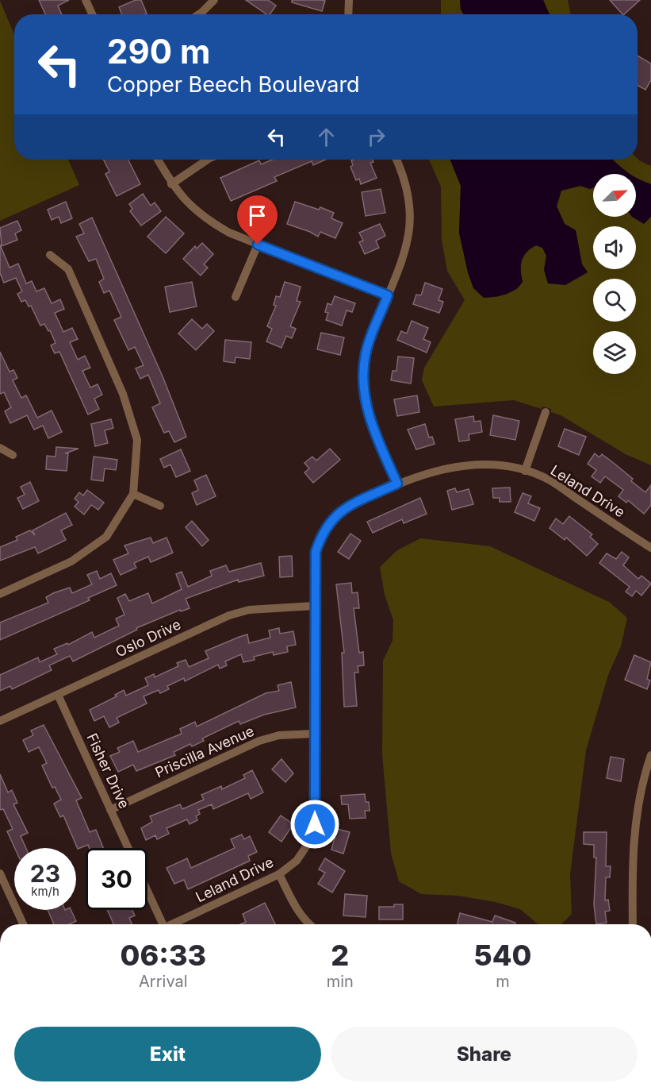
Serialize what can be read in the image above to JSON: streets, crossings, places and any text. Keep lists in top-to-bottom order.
{
  "streets": {
    "street": [
      "Leland Drive",
      "Oslo Drive",
      "Priscilla Avenue",
      "Fisher Drive"
    ]
  },
  "crossings": [
    ["Leland Drive", "Oslo Drive"],
    ["Leland Drive", "Priscilla Avenue"],
    ["Oslo Drive", "Fisher Drive"],
    ["Priscilla Avenue", "Fisher Drive"]
  ],
  "north": "top right",
  "page": {
    "turn": ["290 m", "Copper Beech Boulevard"],
    "speed": "23 km/h",
    "limit": "30",
    "eta": [
      "06:33",
      "Arrival",
      "2",
      "min",
      "540",
      "m"
    ],
    "buttons": ["Exit", "Share"]
  }
}
